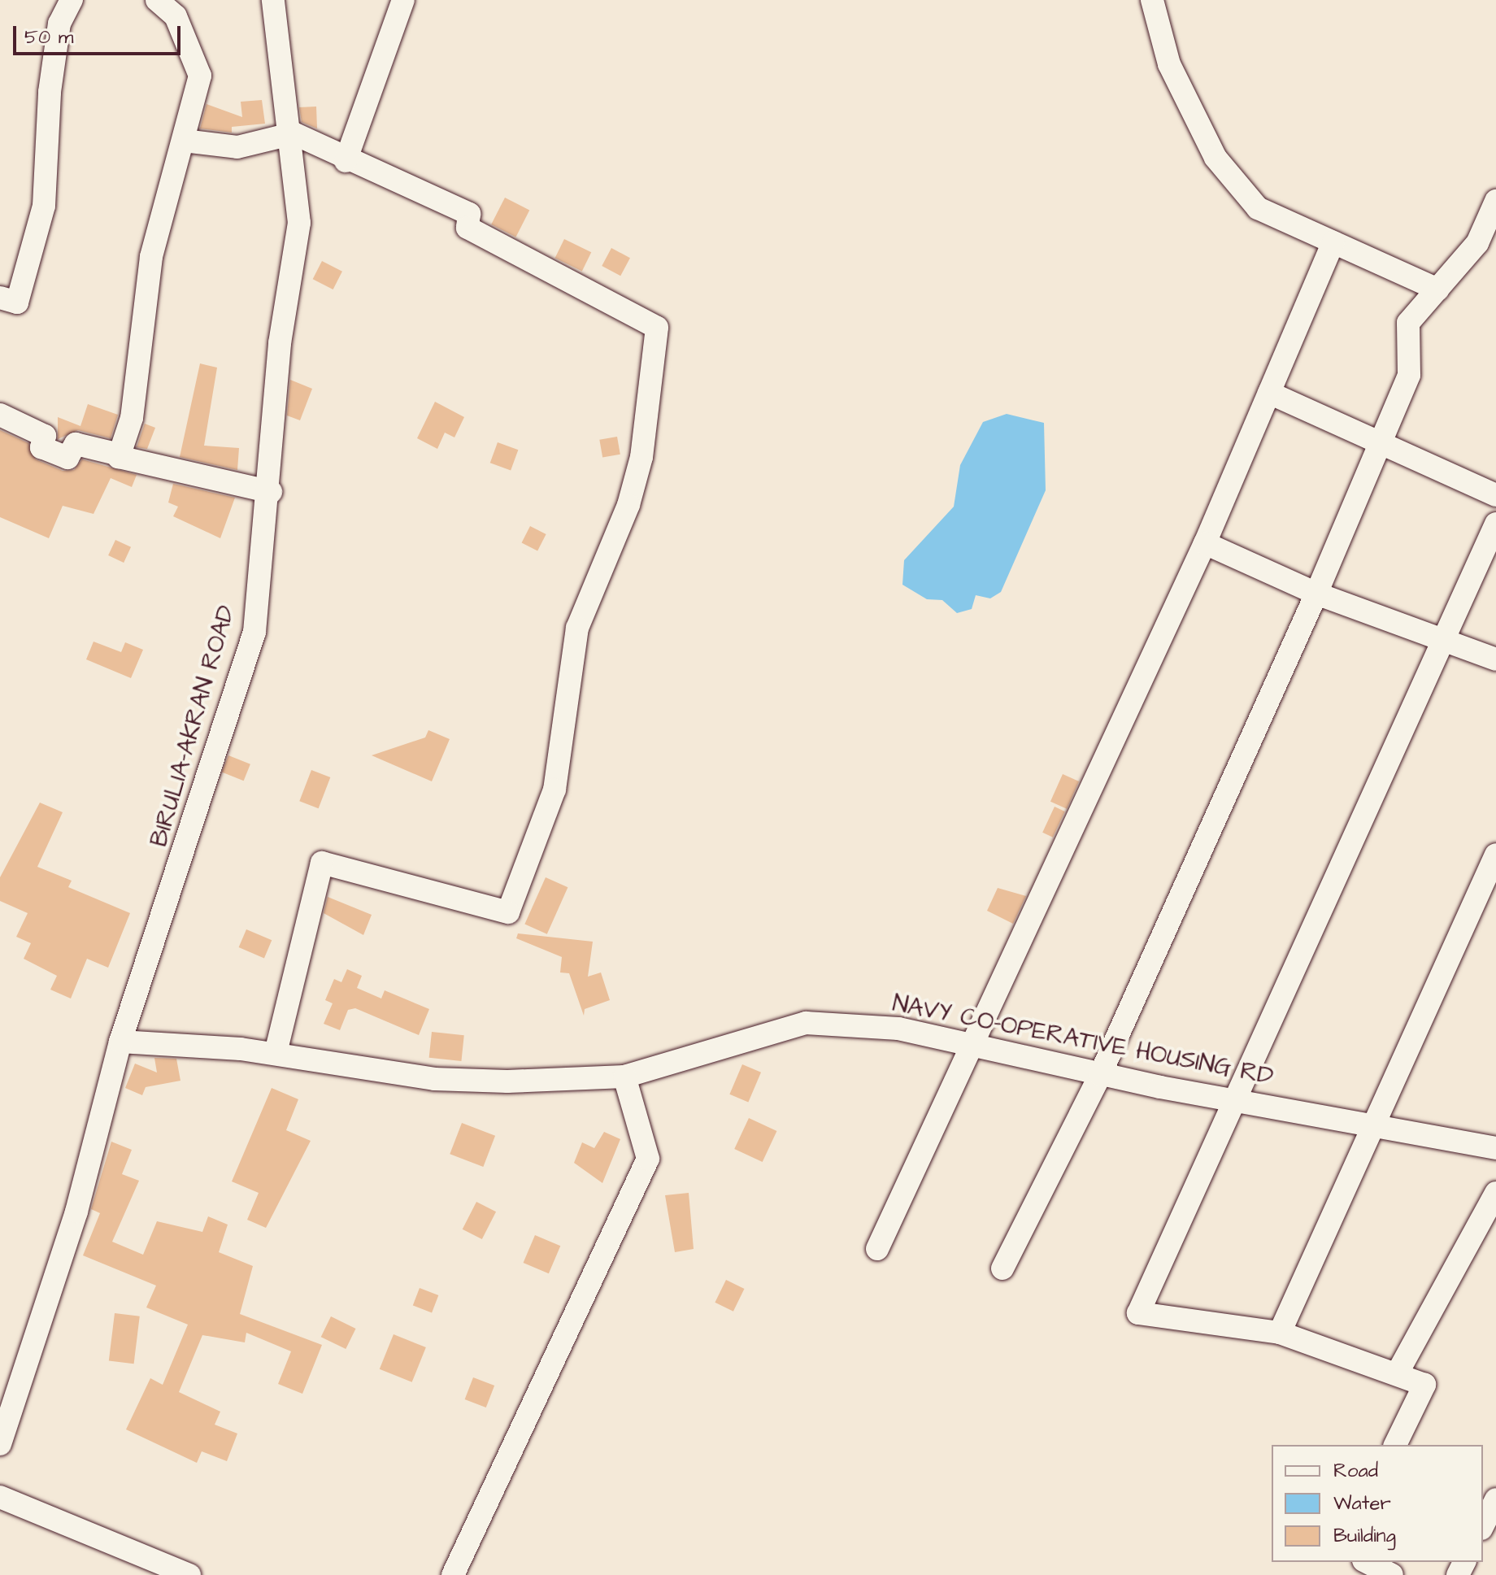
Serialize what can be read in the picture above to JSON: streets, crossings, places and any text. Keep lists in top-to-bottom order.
{
  "streets": {
    "street": ["BIRULIA-AKRAN ROAD", "NAVY CO-OPERATIVE HOUSING RD"]
  },
  "crossings": [
    ["BIRULIA-AKRAN ROAD", "NAVY CO-OPERATIVE HOUSING RD"]
  ],
  "legend": ["Road", "Water", "Building"],
  "scale_bar": "50 m"
}
